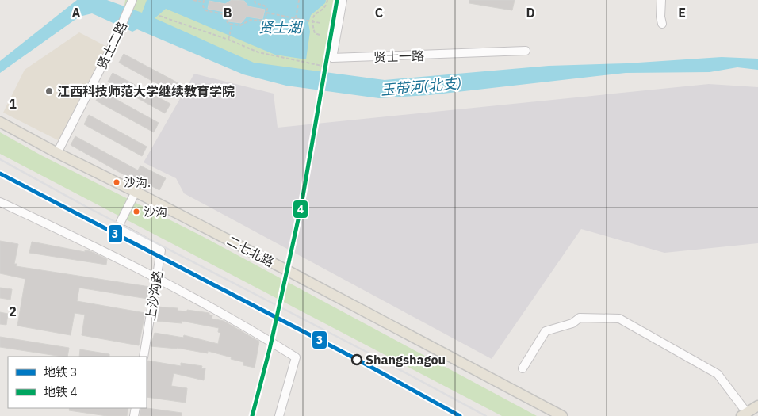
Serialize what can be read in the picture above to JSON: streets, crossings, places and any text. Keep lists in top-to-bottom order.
{
  "streets": {
    "main road": ["二七北路"],
    "street": ["贤士二路", "贤士一路", "上沙沟路"]
  },
  "crossings": [
    ["贤士二路", "二七北路"],
    ["二七北路", "上沙沟路"]
  ],
  "water": ["贤士湖", "玉带河(北支)"],
  "places": [
    "江西科技师范大学继续教育学院",
    "沙沟.",
    "沙沟",
    "Shangshagou"
  ],
  "lines": ["metro line 4", "metro line 3"],
  "legend": ["地铁 3", "地铁 4"],
  "grid": {
    "columns": [
      "A",
      "B",
      "C",
      "D",
      "E"
    ],
    "rows": ["1", "2"]
  }
}
